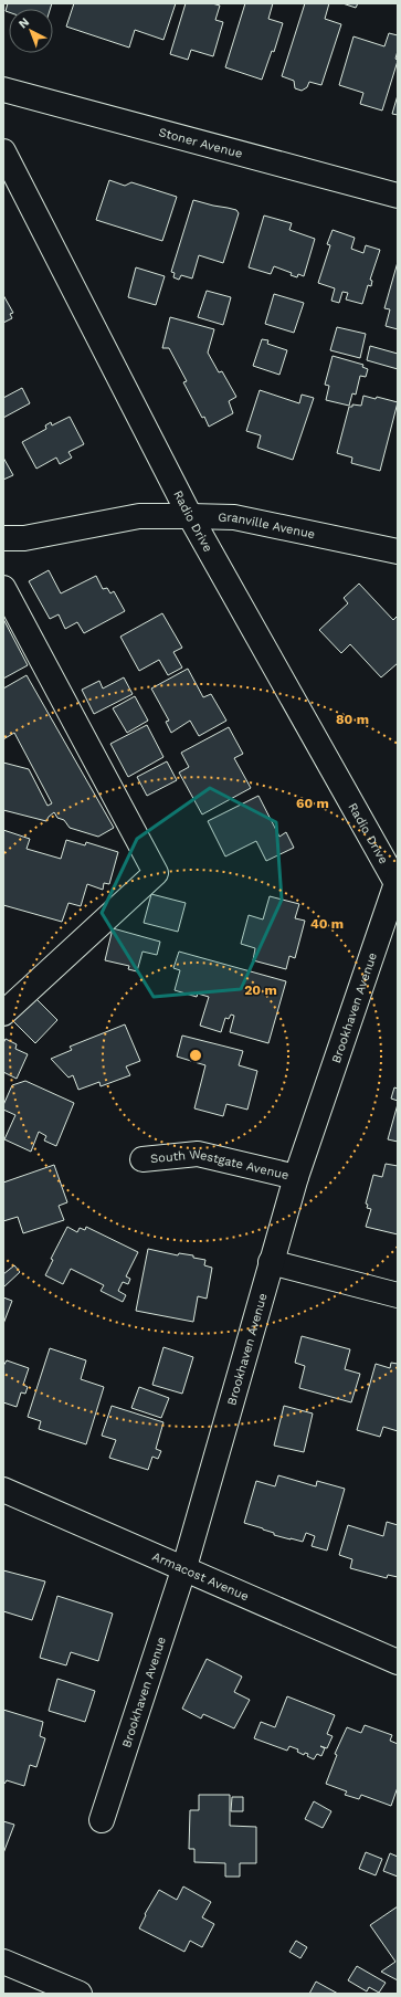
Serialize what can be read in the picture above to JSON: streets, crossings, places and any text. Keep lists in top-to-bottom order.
{
  "streets": {
    "street": [
      "Stoner Avenue",
      "Radio Drive",
      "Granville Avenue",
      "Brookhaven Avenue",
      "South Westgate Avenue",
      "Armacost Avenue"
    ]
  },
  "crossings": [
    ["Radio Drive", "Granville Avenue"],
    ["Radio Drive", "Brookhaven Avenue"],
    ["Brookhaven Avenue", "South Westgate Avenue"],
    ["Brookhaven Avenue", "Armacost Avenue"]
  ],
  "north": "top left",
  "rings": [
    "80 m",
    "60 m",
    "40 m",
    "20 m"
  ]
}
